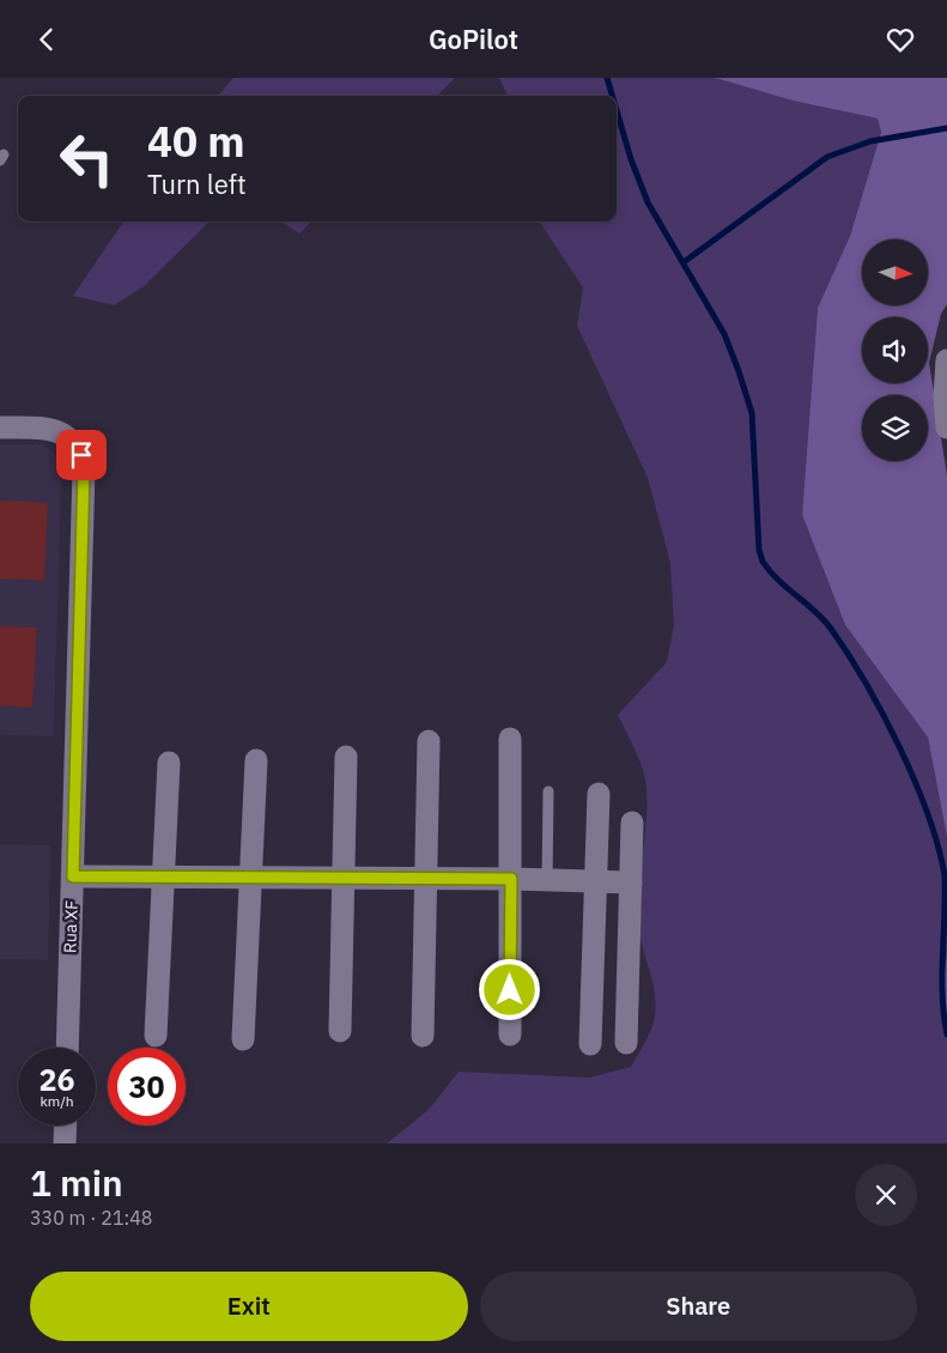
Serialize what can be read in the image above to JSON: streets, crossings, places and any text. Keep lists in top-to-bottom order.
{
  "streets": {
    "street": ["Rua XF"]
  },
  "north": "right",
  "page": {
    "header": "GoPilot",
    "turn": ["40 m", "Turn left"],
    "speed": "26 km/h",
    "limit": "30",
    "heading": ["1 min", "330 m · 21:48"],
    "buttons": ["Exit", "Share"]
  }
}
